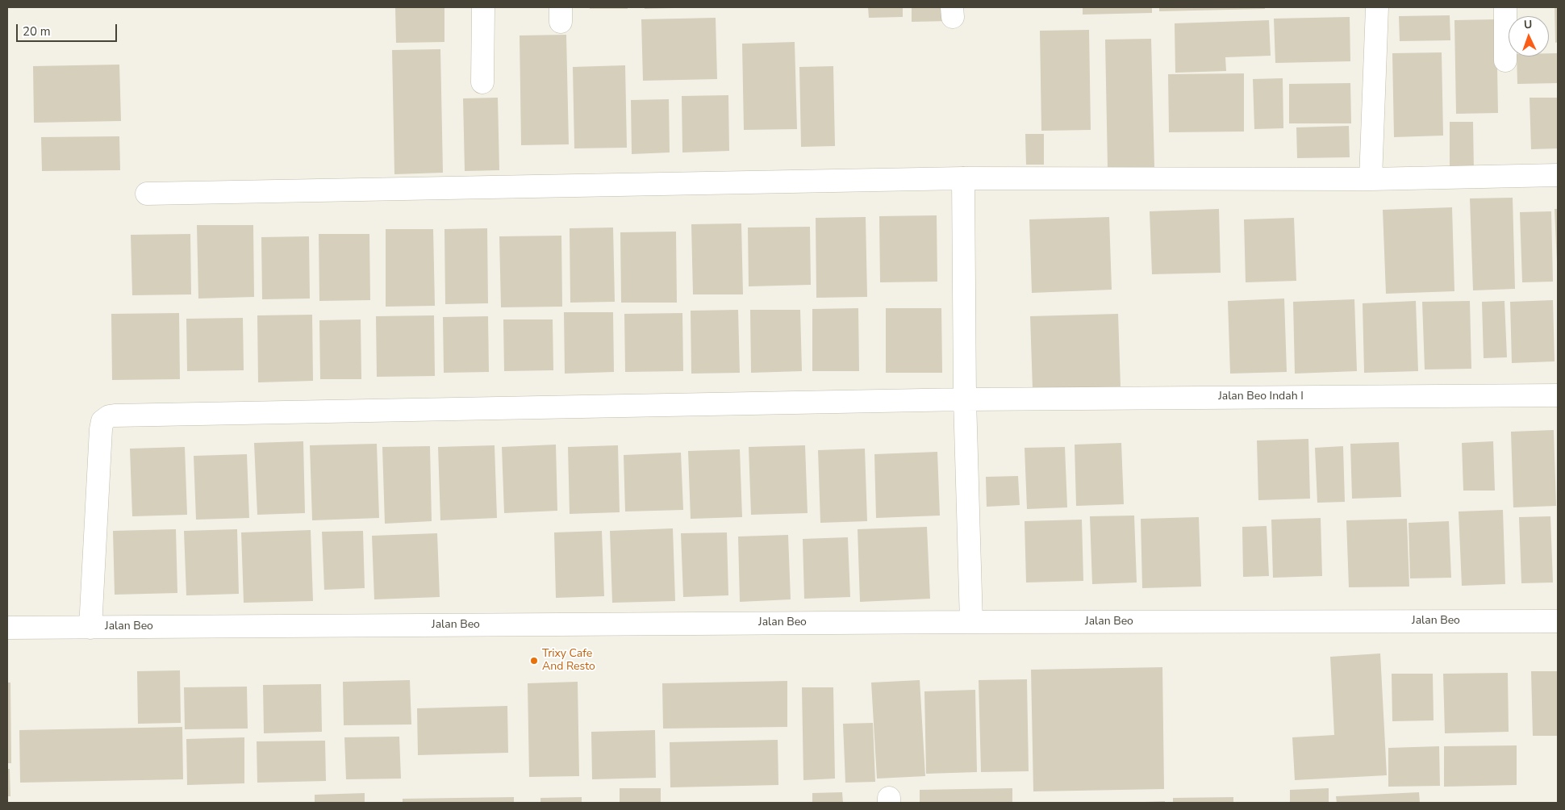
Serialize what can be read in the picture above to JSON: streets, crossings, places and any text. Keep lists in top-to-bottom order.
{
  "streets": {
    "street": ["Jalan Beo Indah I", "Jalan Beo"]
  },
  "crossings": [
    ["Jalan Beo Indah I", "Jalan Beo"]
  ],
  "places": ["Trixy Cafe And Resto"],
  "scale_bar": "20 m",
  "north": "top"
}
